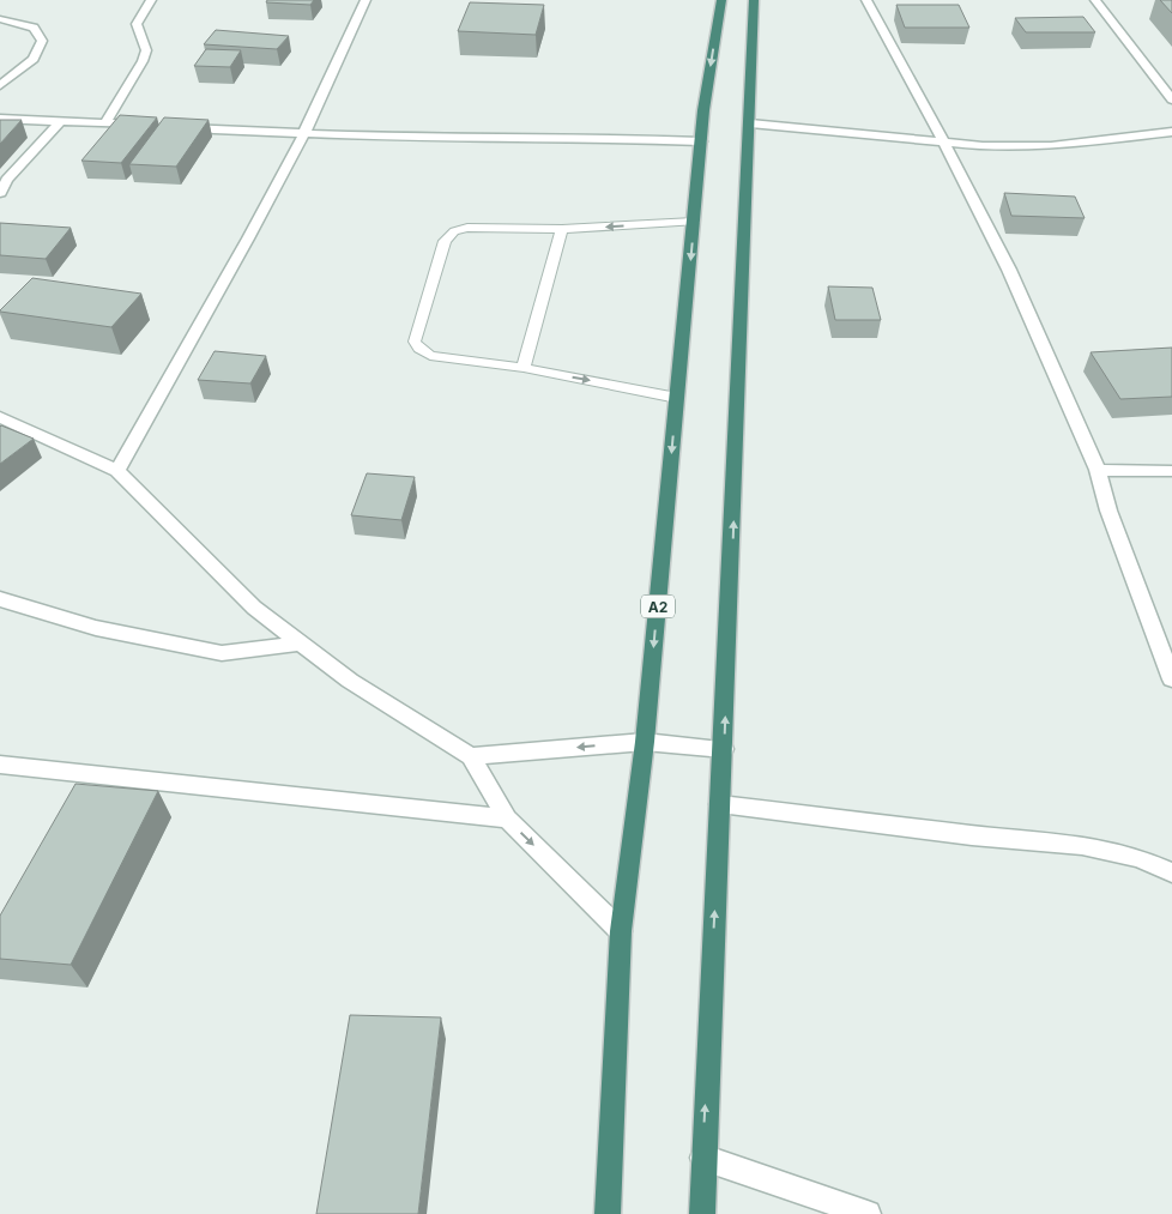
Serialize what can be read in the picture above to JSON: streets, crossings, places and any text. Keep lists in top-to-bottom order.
{
  "streets": {
    "highway": ["A2"]
  }
}
